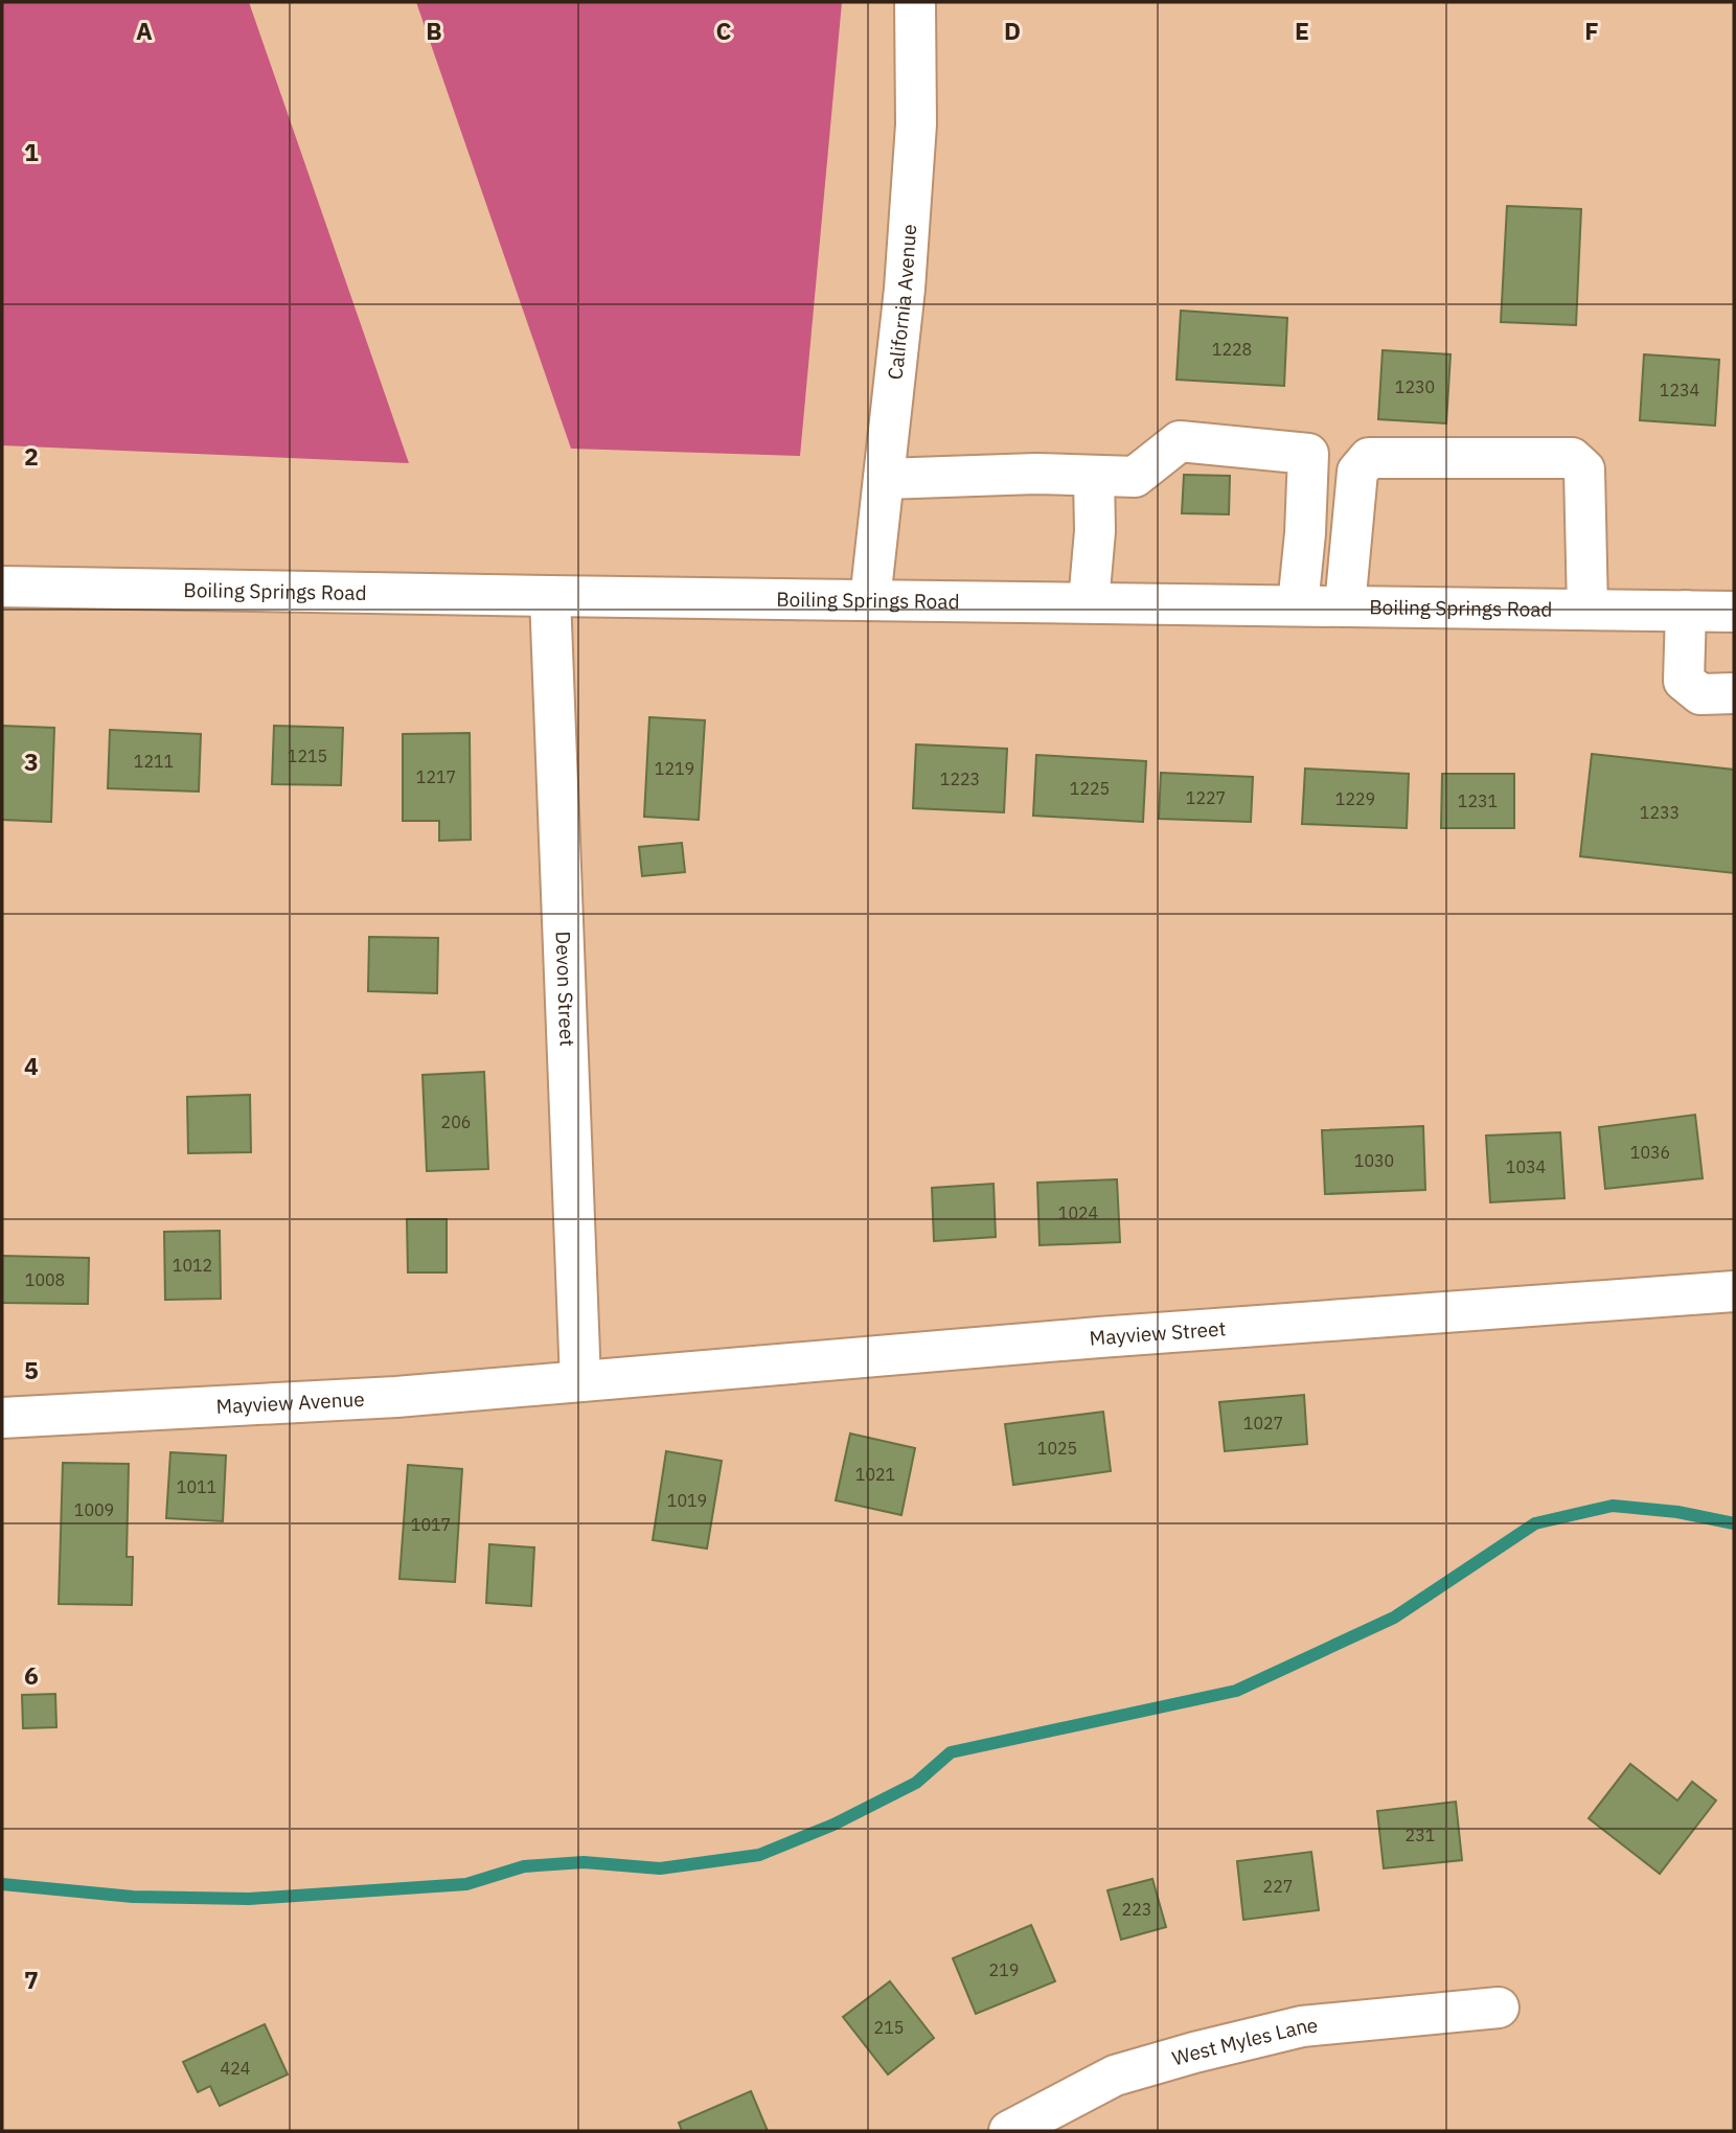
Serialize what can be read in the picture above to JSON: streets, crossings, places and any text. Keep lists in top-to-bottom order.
{
  "streets": {
    "street": [
      "California Avenue",
      "Boiling Springs Road",
      "Devon Street",
      "Mayview Street",
      "Mayview Avenue",
      "West Myles Lane"
    ]
  },
  "crossings": [
    ["California Avenue", "Boiling Springs Road"],
    ["Boiling Springs Road", "Devon Street"],
    ["Devon Street", "Mayview Street"],
    ["Devon Street", "Mayview Avenue"],
    ["Mayview Street", "Mayview Avenue"]
  ],
  "house_numbers": [
    "1228",
    "1230",
    "1234",
    "1215",
    "1211",
    "1219",
    "1217",
    "1223",
    "1225",
    "1227",
    "1229",
    "1231",
    "1233",
    "206",
    "1036",
    "1030",
    "1034",
    "1024",
    "1012",
    "1008",
    "1027",
    "1025",
    "1021",
    "1011",
    "1019",
    "1009",
    "1017",
    "231",
    "227",
    "223",
    "219",
    "215",
    "424"
  ],
  "grid": {
    "columns": [
      "A",
      "B",
      "C",
      "D",
      "E",
      "F"
    ],
    "rows": [
      "1",
      "2",
      "3",
      "4",
      "5",
      "6",
      "7"
    ]
  }
}
